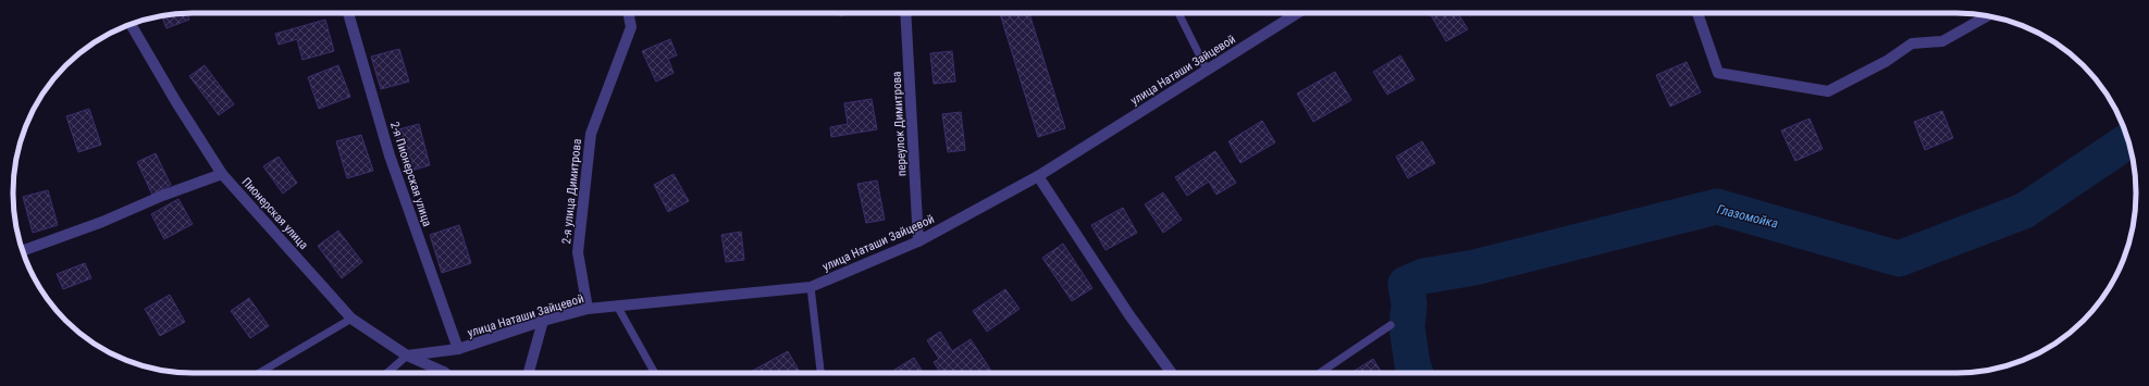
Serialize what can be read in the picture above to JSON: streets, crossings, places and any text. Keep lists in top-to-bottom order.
{
  "streets": {
    "street": [
      "улица Наташи Зайцевой",
      "переулок Димитрова",
      "2-я Пионерская улица",
      "2-я улица Димитрова",
      "Пионерская улица"
    ]
  },
  "crossings": [
    ["улица Наташи Зайцевой", "переулок Димитрова"],
    ["улица Наташи Зайцевой", "2-я Пионерская улица"],
    ["улица Наташи Зайцевой", "2-я улица Димитрова"]
  ],
  "water": ["Глазомойка"]
}
